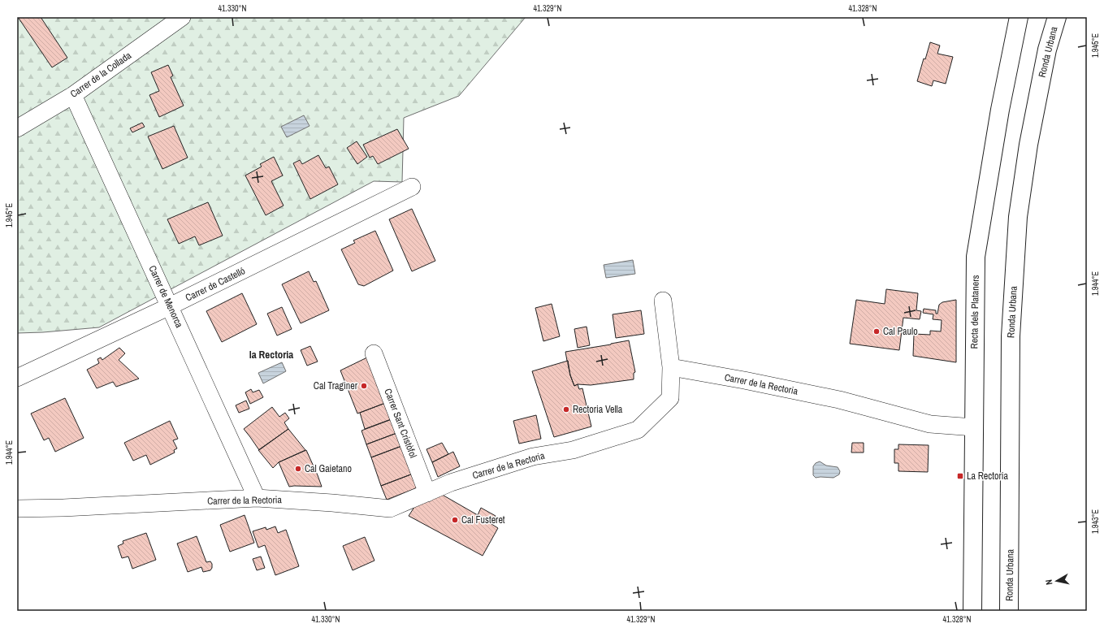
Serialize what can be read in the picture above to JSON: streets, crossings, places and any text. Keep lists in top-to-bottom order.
{
  "streets": {
    "street": [
      "Ronda Urbana",
      "Carrer de la Collada",
      "Carrer de Castelló",
      "Carrer de Menorca",
      "Recta dels Plataners",
      "Carrer de la Rectoria",
      "Carrer Sant Cristòfol"
    ]
  },
  "crossings": [
    ["Carrer de la Collada", "Carrer de Menorca"],
    ["Carrer de Castelló", "Carrer de Menorca"],
    ["Carrer de Menorca", "Carrer de la Rectoria"],
    ["Recta dels Plataners", "Carrer de la Rectoria"],
    ["Carrer de la Rectoria", "Carrer Sant Cristòfol"]
  ],
  "districts": ["la Rectoria"],
  "places": {
    "other": [
      "Cal Paulo",
      "Cal Traginer",
      "Rectoria Vella",
      "Cal Gaietano",
      "Cal Fusteret"
    ],
    "transit": ["La Rectoria"]
  },
  "north": "left",
  "coordinates": [
    "41.330°N",
    "41.329°N",
    "41.328°N",
    "1.945°E",
    "1.944°E",
    "1.943°E"
  ]
}
